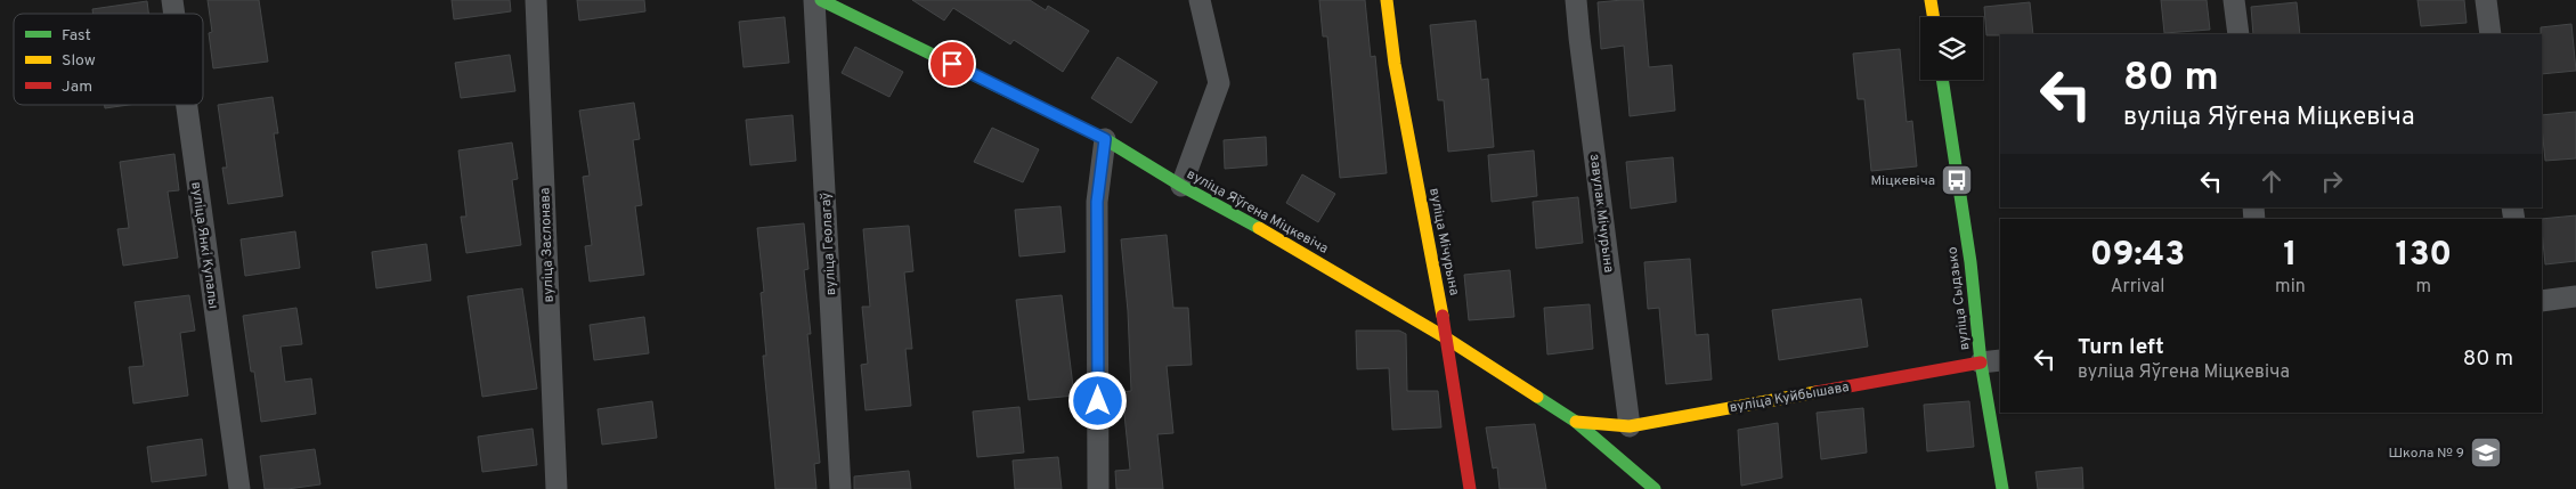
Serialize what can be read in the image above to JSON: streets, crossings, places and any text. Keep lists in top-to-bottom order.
{
  "streets": {
    "street": [
      "вуліца Яўгена Міцкевіча",
      "завулак Мічурына",
      "вуліца Мічурына",
      "вуліца Геолагаў",
      "вуліца Янкі Купалы",
      "вуліца Заслонава",
      "вуліца Сыдзько",
      "вуліца Куйбышава"
    ]
  },
  "crossings": [
    ["вуліца Яўгена Міцкевіча", "вуліца Мічурына"],
    ["вуліца Яўгена Міцкевіча", "вуліца Куйбышава"],
    ["завулак Мічурына", "вуліца Куйбышава"],
    ["вуліца Сыдзько", "вуліца Куйбышава"]
  ],
  "places": {
    "bus stop": ["Міцкевіча"],
    "school or university": ["Школа № 9"]
  },
  "legend": ["Fast", "Slow", "Jam"],
  "page": {
    "turn": ["80 m", "вуліца Яўгена Міцкевіча"],
    "eta": [
      "09:43",
      "Arrival",
      "1",
      "min",
      "130",
      "m"
    ],
    "list": [
      {
        "name": "Turn left",
        "note": "вуліца Яўгена Міцкевіча",
        "value": "80 m"
      }
    ]
  }
}
